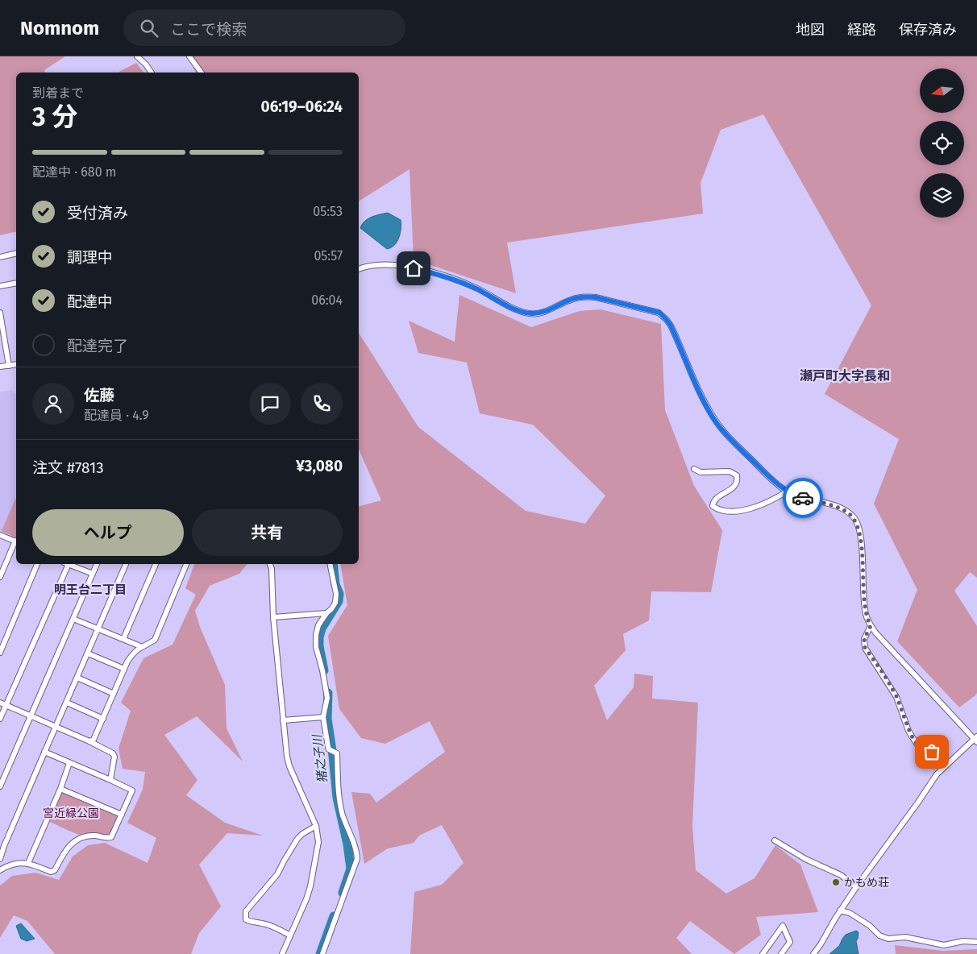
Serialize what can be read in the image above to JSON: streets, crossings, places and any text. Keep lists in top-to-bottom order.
{
  "districts": ["瀬戸町大字長和", "明王台二丁目"],
  "water": ["猪之子川"],
  "parks": ["宮近緑公園"],
  "places": ["かもめ荘"],
  "north": "left",
  "page": {
    "header": "Nomnom",
    "search": "ここで検索",
    "nav": ["地図", "経路", "保存済み"],
    "heading": ["3 分", "到着まで", "06:19–06:24"],
    "panel": [
      "佐藤",
      "配達員 · 4.9",
      "注文 #7813",
      "¥3,080"
    ],
    "bar": "配達中 · 680 m",
    "list": [
      ["受付済み", "05:53"],
      ["調理中", "05:57"],
      ["配達中", "06:04"],
      "配達完了"
    ],
    "buttons": ["ヘルプ", "共有"]
  }
}
